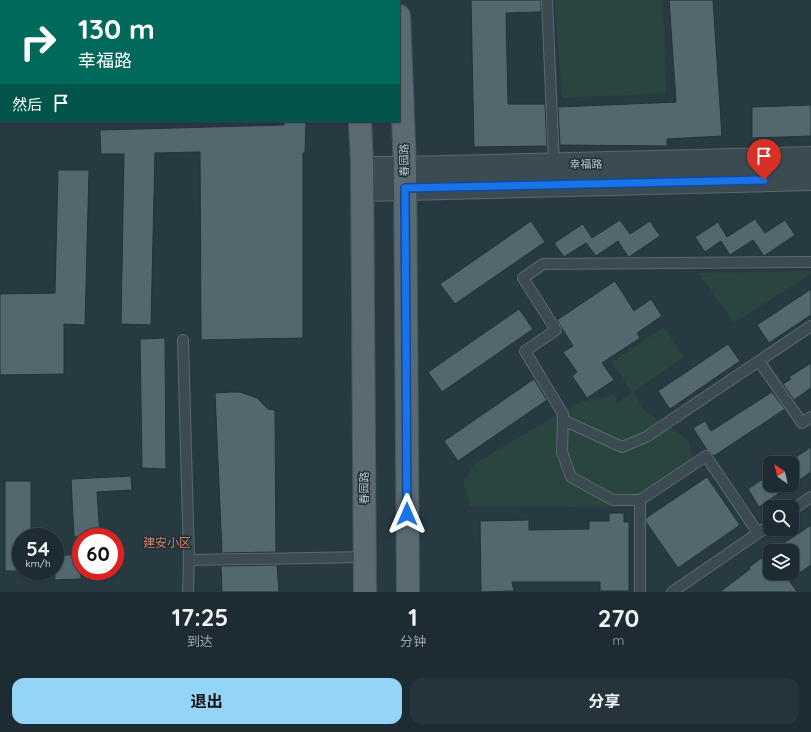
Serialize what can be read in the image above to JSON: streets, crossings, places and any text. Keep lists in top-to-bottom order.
{
  "streets": {
    "main road": ["春园路"],
    "street": ["幸福路"]
  },
  "crossings": [
    ["春园路", "幸福路"]
  ],
  "districts": ["建安小区"],
  "north": "top left",
  "page": {
    "turn": ["130 m", "幸福路"],
    "then": "然后",
    "speed": "54 km/h",
    "limit": "60",
    "eta": [
      "17:25",
      "到达",
      "1",
      "分钟",
      "270",
      "m"
    ],
    "buttons": ["退出", "分享"]
  }
}
